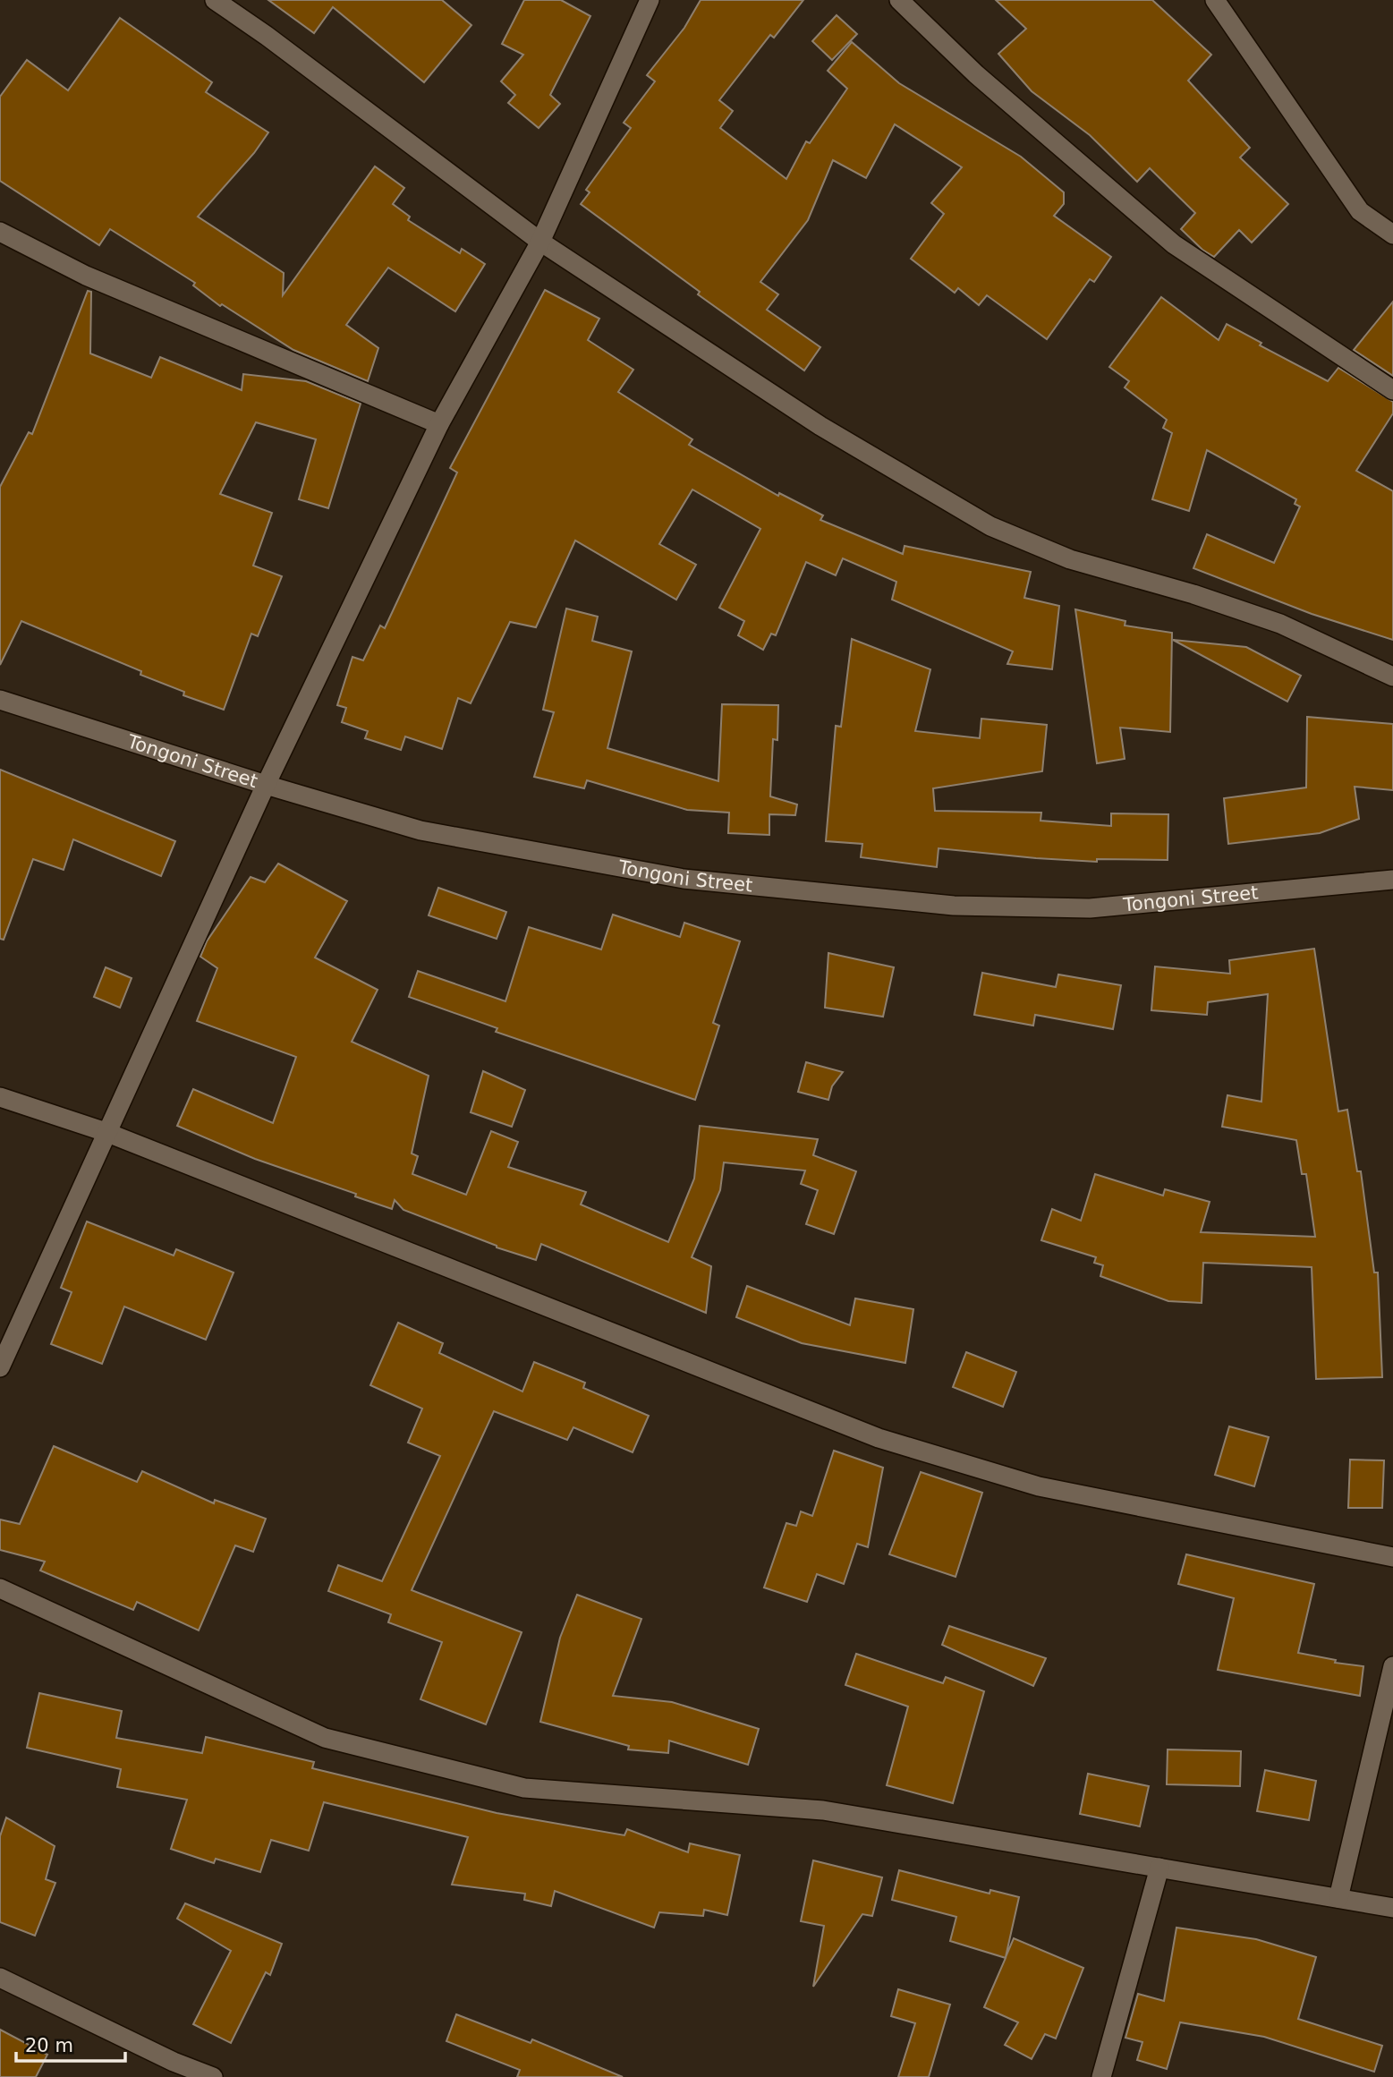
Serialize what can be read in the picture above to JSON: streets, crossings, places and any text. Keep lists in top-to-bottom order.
{
  "streets": {
    "street": ["Tongoni Street"]
  },
  "scale_bar": "20 m"
}
